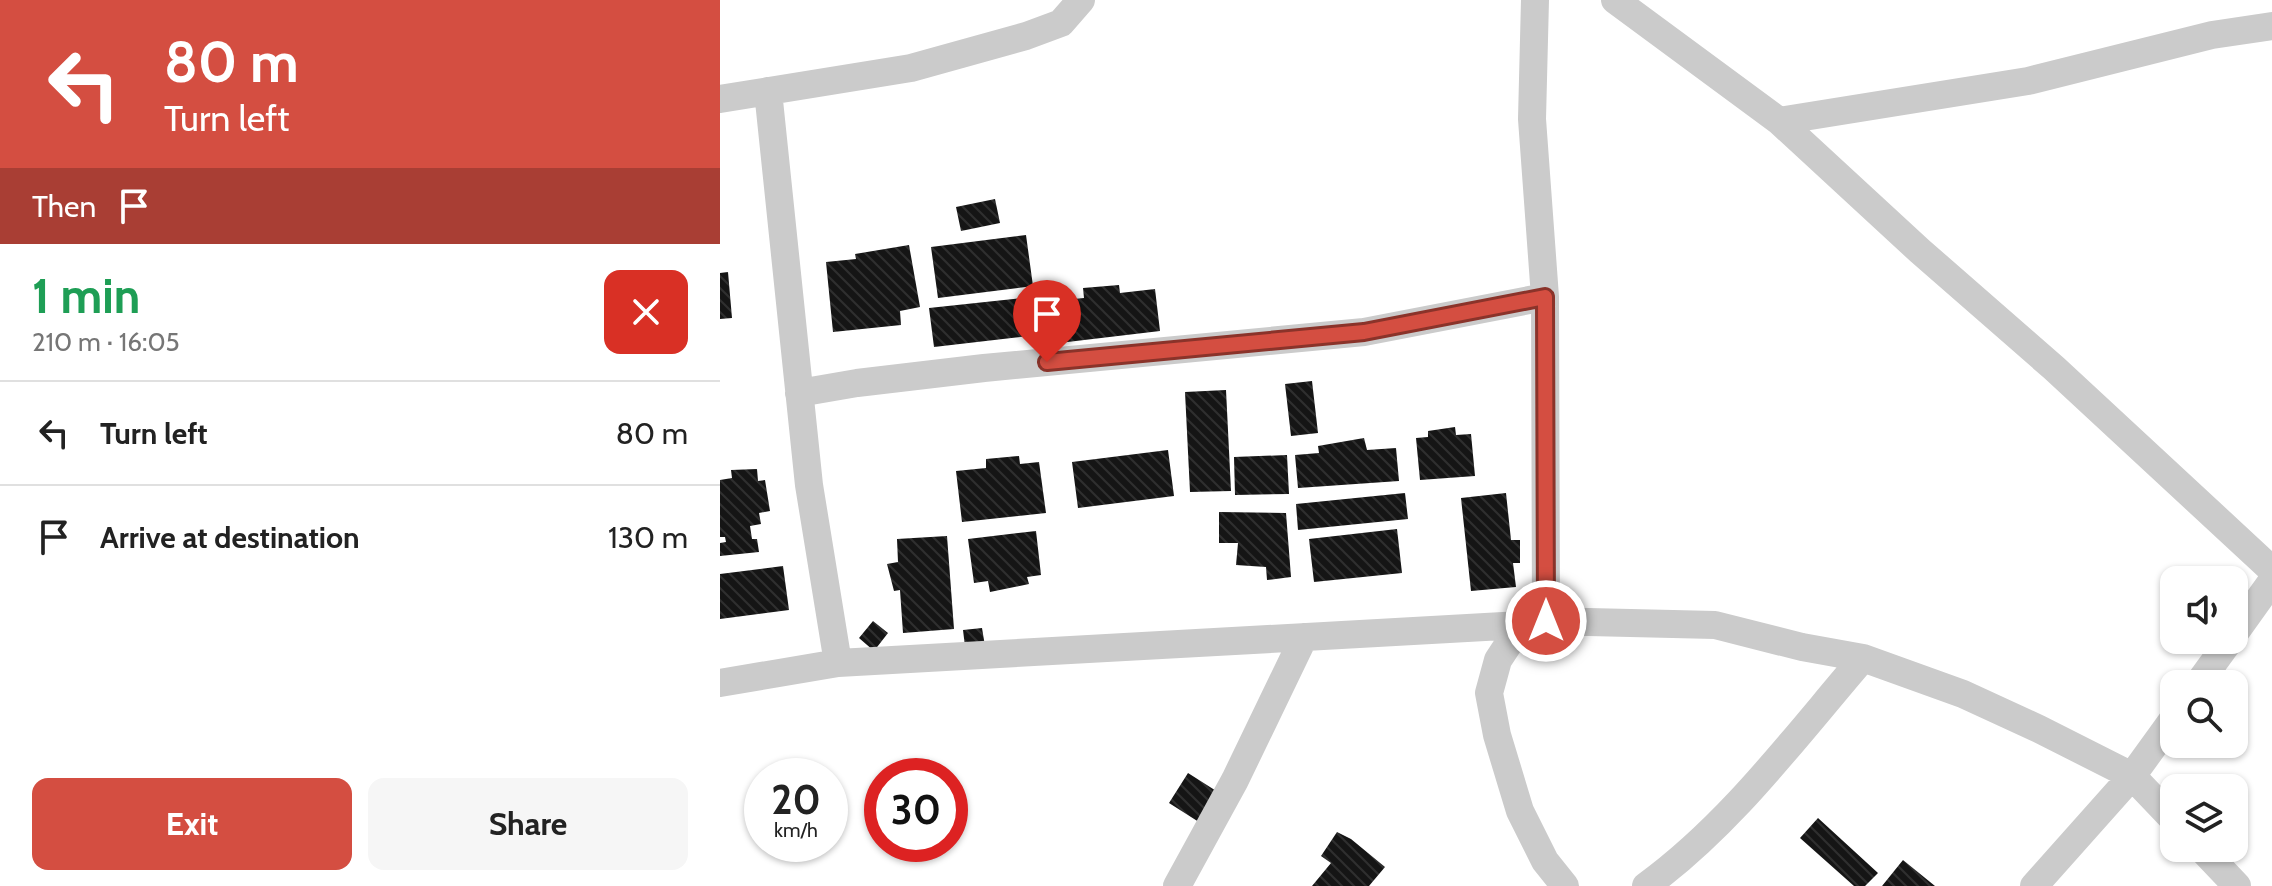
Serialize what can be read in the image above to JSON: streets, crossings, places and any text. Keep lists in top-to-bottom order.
{
  "page": {
    "turn": ["80 m", "Turn left"],
    "then": "Then",
    "heading": ["1 min", "210 m · 16:05"],
    "list": [
      {
        "name": "Turn left",
        "value": "80 m"
      },
      {
        "name": "Arrive at destination",
        "value": "130 m"
      }
    ],
    "speed": "20 km/h",
    "limit": "30",
    "buttons": ["Exit", "Share"]
  }
}
